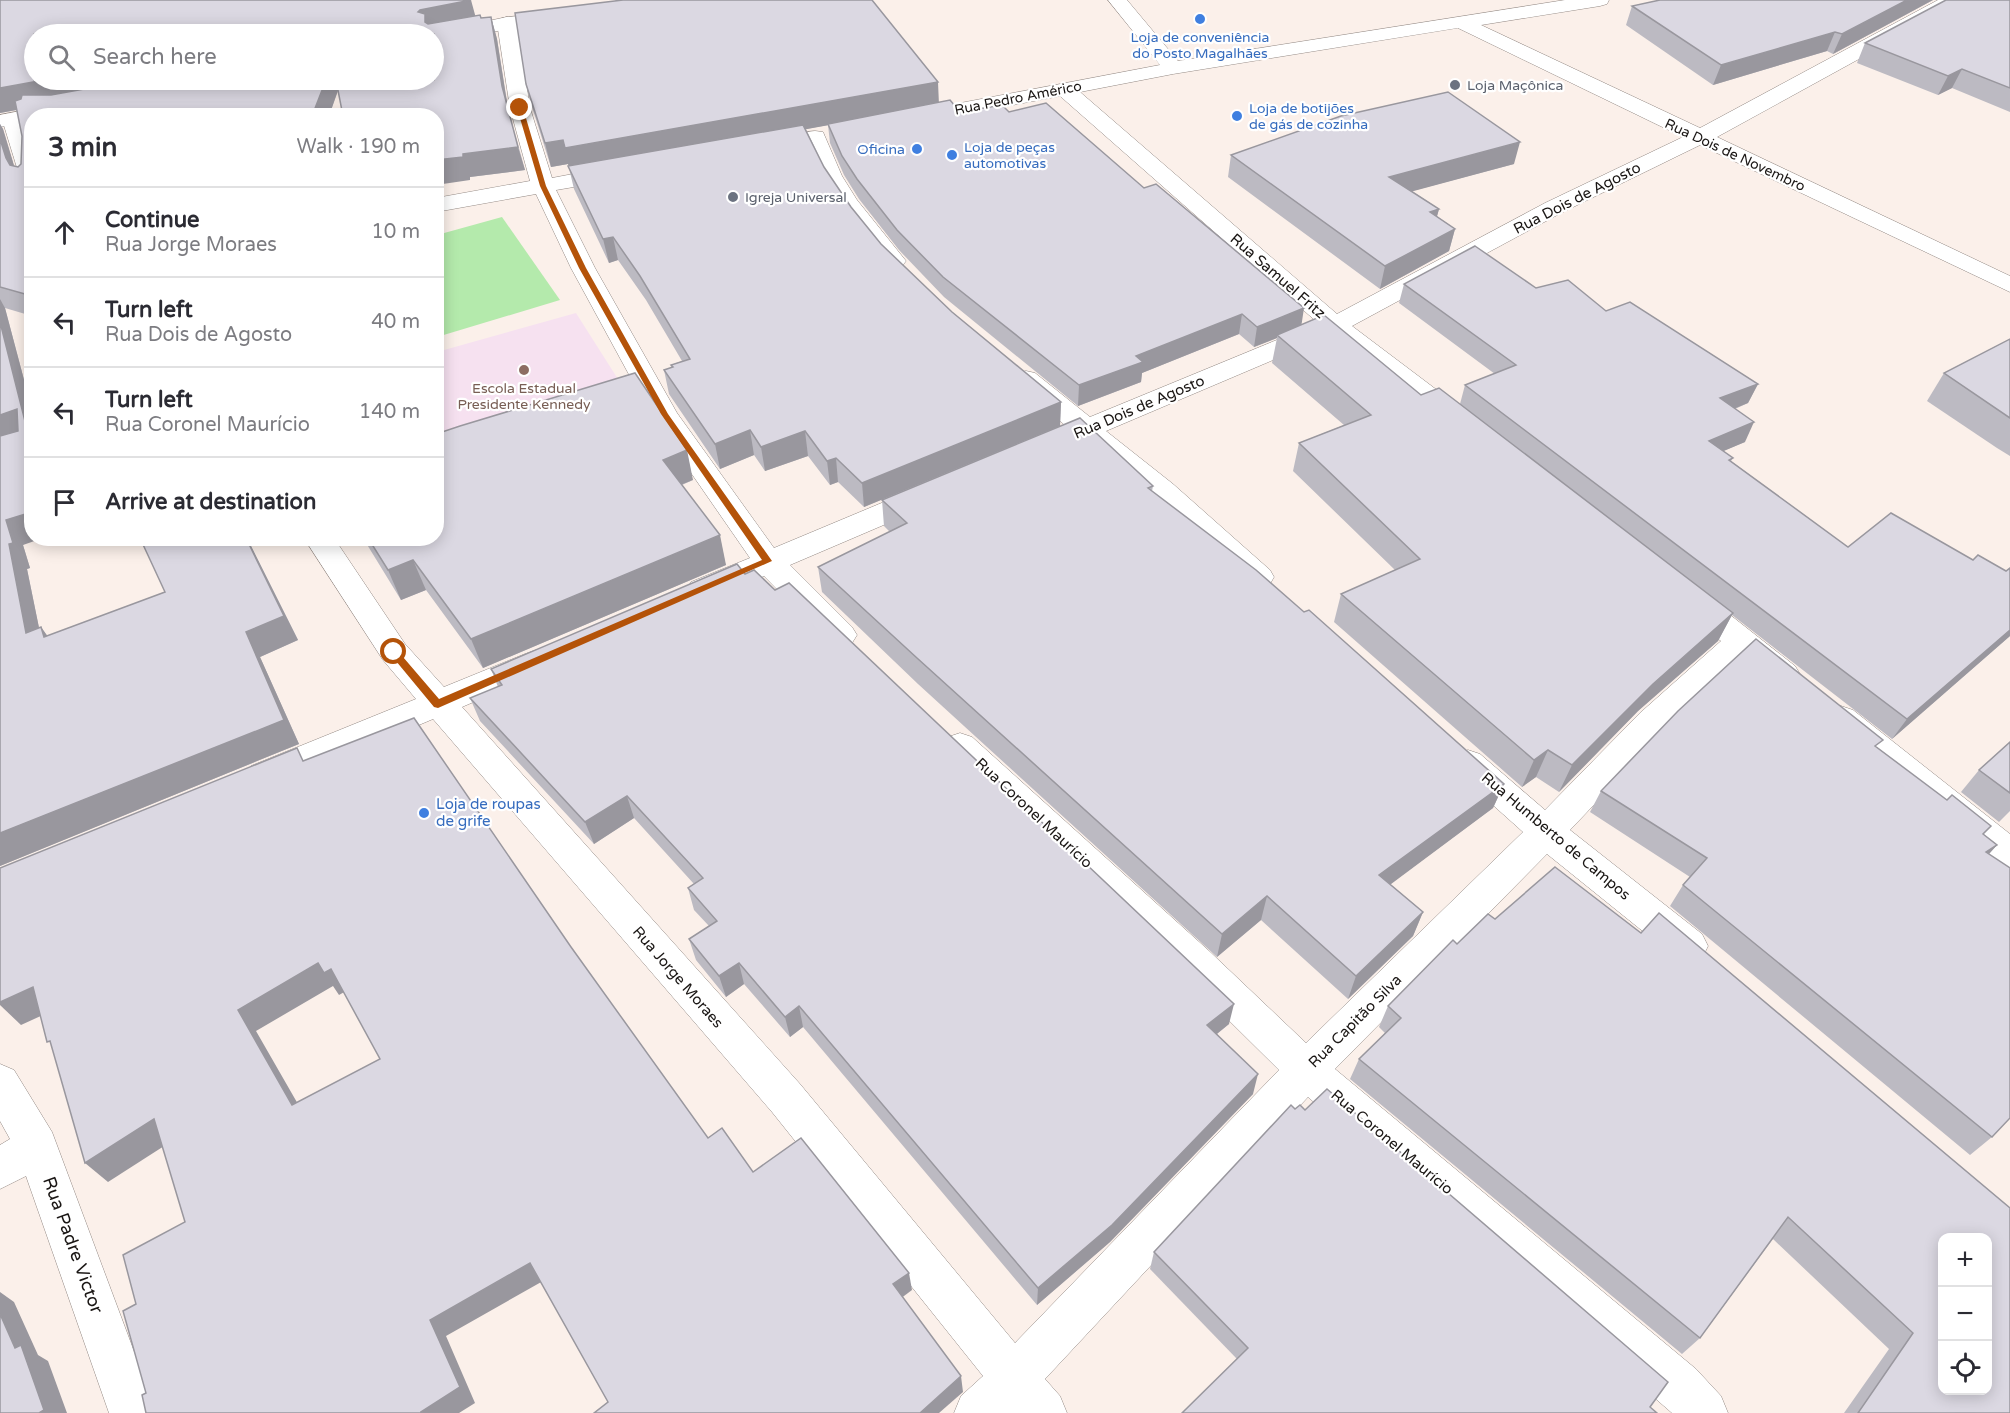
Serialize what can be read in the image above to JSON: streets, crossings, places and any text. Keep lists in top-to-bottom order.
{
  "streets": {
    "street": [
      "Rua Pedro Américo",
      "Rua Dois de Novembro",
      "Rua Dois de Agosto",
      "Rua Samuel Fritz",
      "Rua Coronel Maurício",
      "Rua Humberto de Campos",
      "Rua Jorge Moraes",
      "Rua Capitão Silva",
      "Rua Padre Victor"
    ]
  },
  "crossings": [
    ["Rua Pedro Américo", "Rua Dois de Novembro"],
    ["Rua Pedro Américo", "Rua Samuel Fritz"],
    ["Rua Dois de Novembro", "Rua Dois de Agosto"],
    ["Rua Dois de Agosto", "Rua Samuel Fritz"],
    ["Rua Coronel Maurício", "Rua Capitão Silva"],
    ["Rua Humberto de Campos", "Rua Capitão Silva"],
    ["Rua Jorge Moraes", "Rua Capitão Silva"]
  ],
  "places": [
    "Loja de conveniência do Posto Magalhães",
    "Loja Maçônica",
    "Loja de botijões de gás de cozinha",
    "Oficina",
    "Loja de peças automotivas",
    "Igreja Universal",
    "Escola Estadual Presidente Kennedy",
    "Loja de roupas de grife"
  ],
  "page": {
    "search": "Search here",
    "heading": ["3 min", "Walk · 190 m"],
    "list": [
      ["Continue", "Rua Jorge Moraes", "10 m"],
      ["Turn left", "Rua Dois de Agosto", "40 m"],
      ["Turn left", "Rua Coronel Maurício", "140 m"],
      "Arrive at destination"
    ],
    "map_buttons": ["+", "−"]
  }
}
